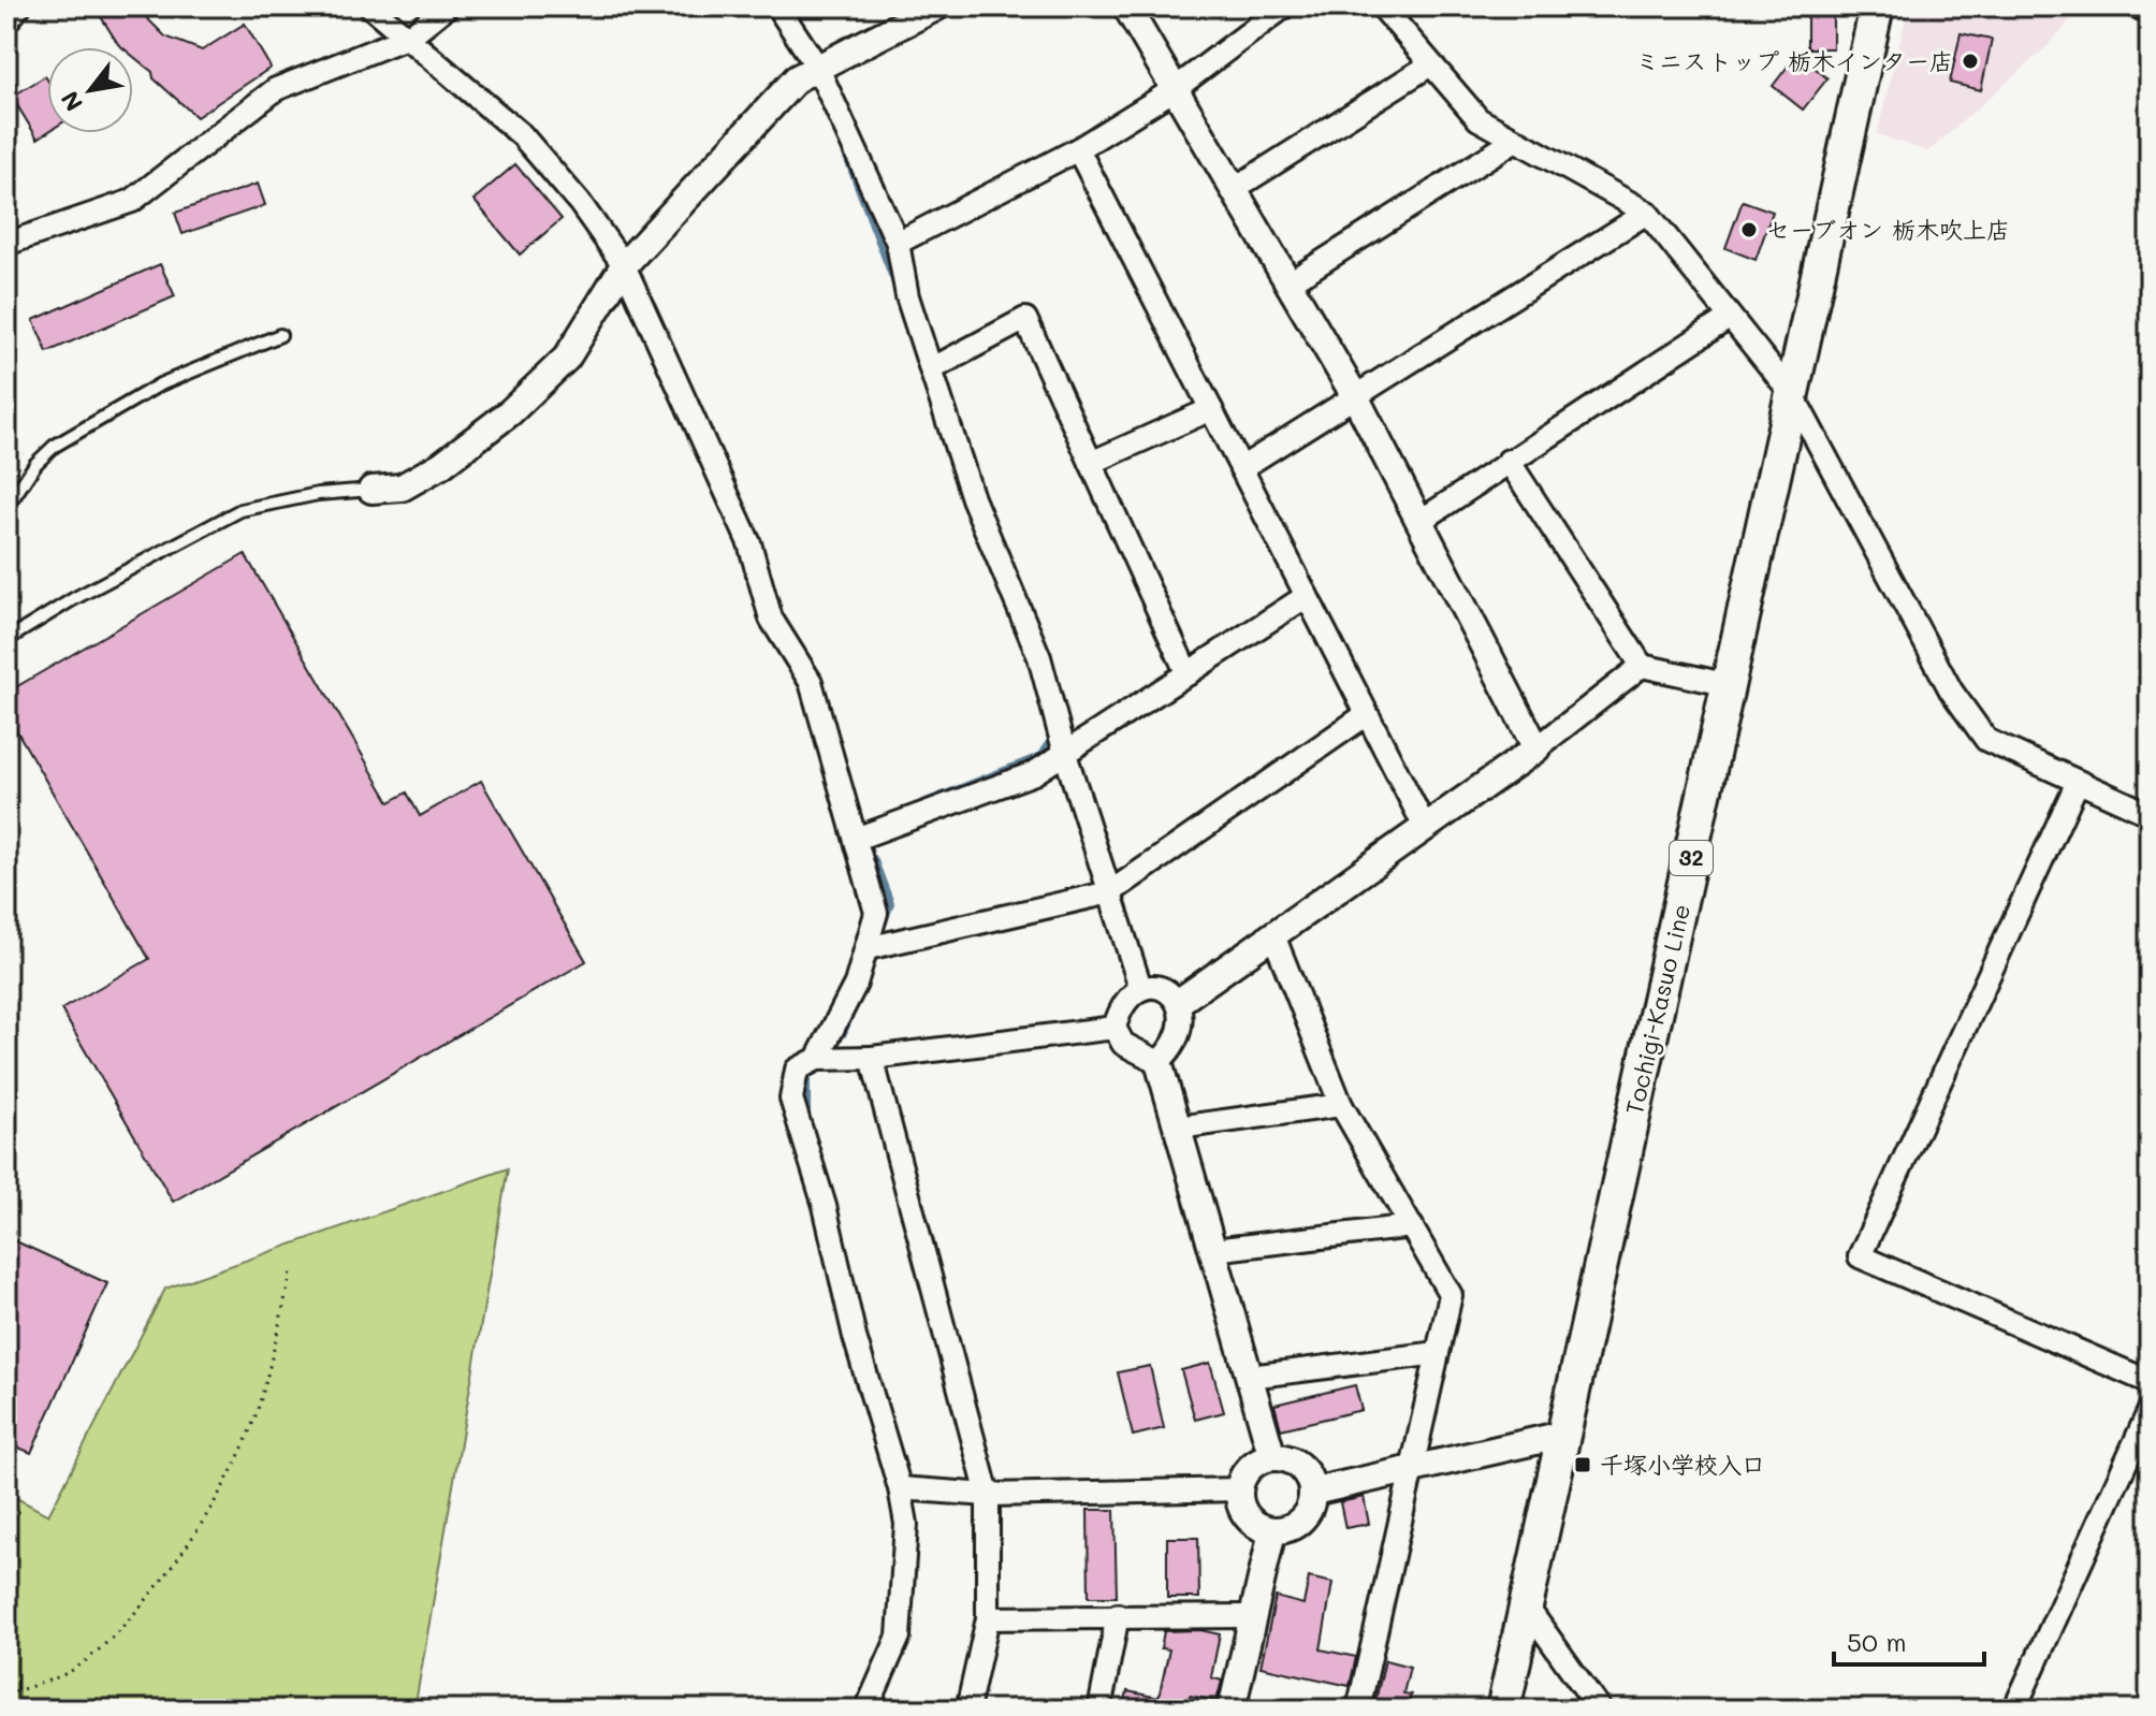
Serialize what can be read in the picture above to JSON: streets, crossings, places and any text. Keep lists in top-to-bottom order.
{
  "streets": {
    "main road": ["32", "Tochigi-Kasuo Line"]
  },
  "places": {
    "other": ["ミニストップ 栃木インター店", "セーブオン 栃木吹上店"],
    "transit": ["千塚小学校入口"]
  },
  "scale_bar": "50 m",
  "north": "bottom left"
}
